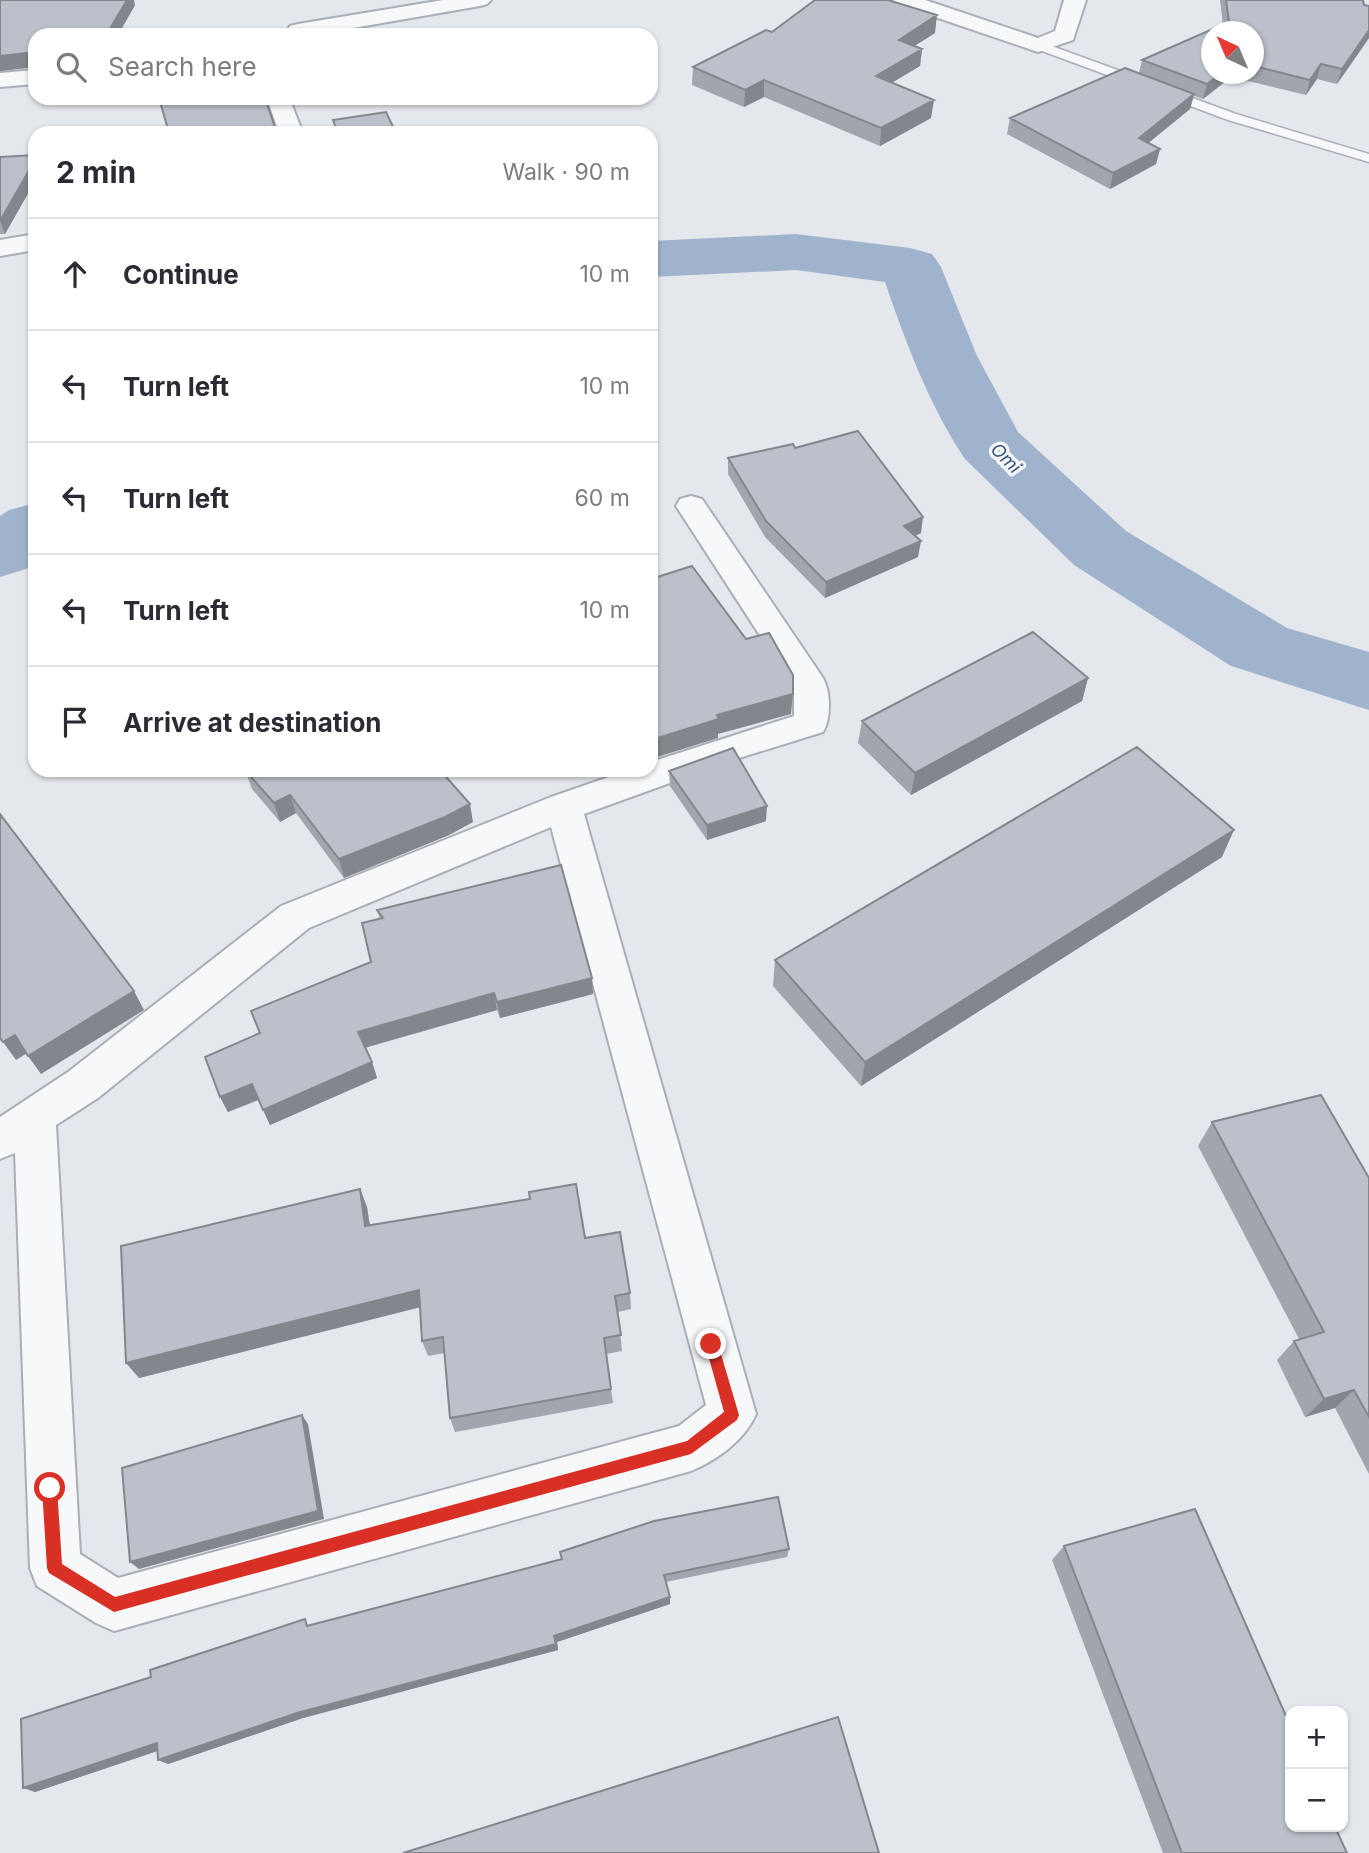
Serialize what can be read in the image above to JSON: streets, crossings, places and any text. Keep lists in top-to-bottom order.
{
  "water": ["Omi"],
  "north": "top left",
  "page": {
    "search": "Search here",
    "heading": ["2 min", "Walk · 90 m"],
    "list": [
      ["Continue", "10 m"],
      ["Turn left", "10 m"],
      ["Turn left", "60 m"],
      ["Turn left", "10 m"],
      "Arrive at destination"
    ],
    "map_buttons": ["+", "−"]
  }
}
